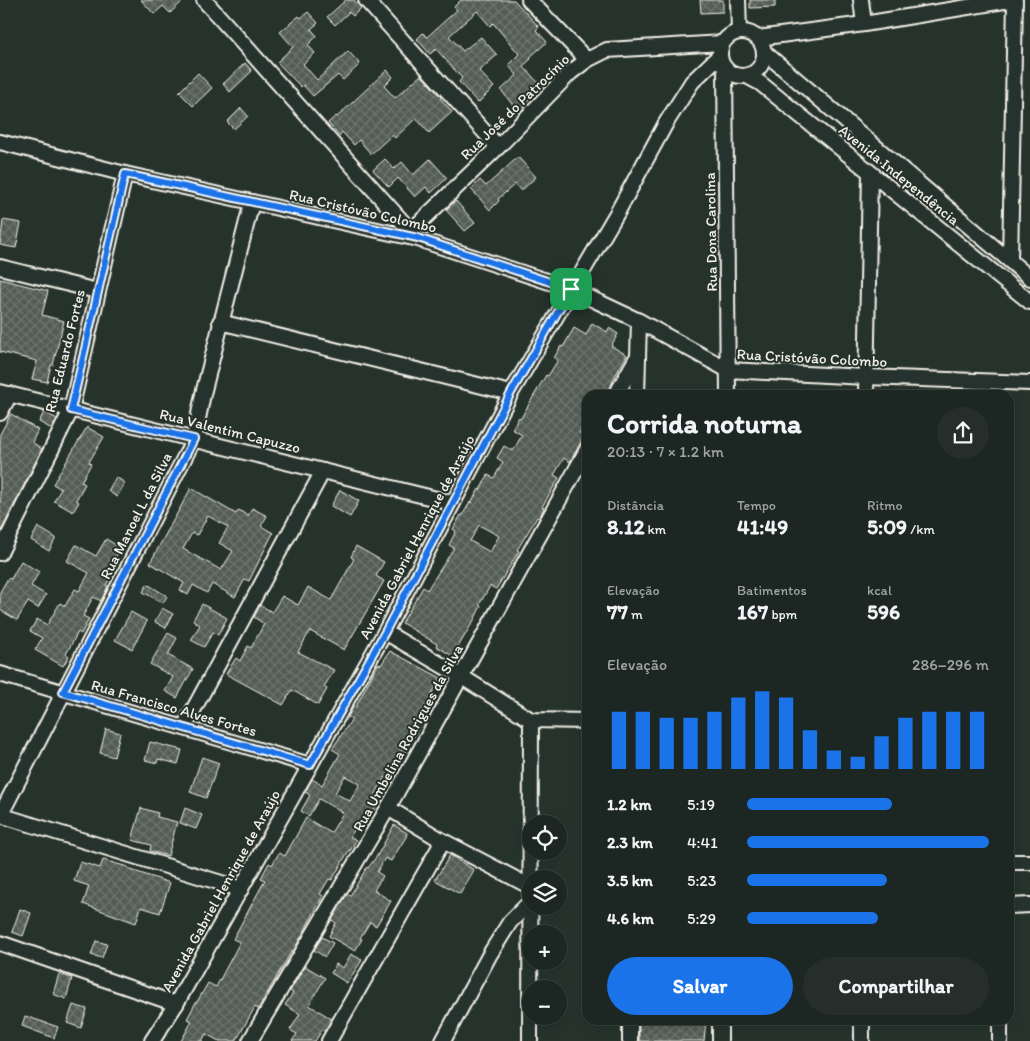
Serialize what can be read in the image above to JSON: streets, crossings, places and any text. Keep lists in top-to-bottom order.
{
  "streets": {
    "street": [
      "Rua José do Patrocínio",
      "Avenida Independência",
      "Rua Cristóvão Colombo",
      "Rua Dona Carolina",
      "Rua Eduardo Fortes",
      "Rua Valentim Capuzzo",
      "Rua Manoel L da Silva",
      "Avenida Gabriel Henrique de Araújo",
      "Rua Francisco Alves Fortes",
      "Rua Umbelina Rodrigues da Silva"
    ]
  },
  "crossings": [
    ["Rua José do Patrocínio", "Avenida Independência"],
    ["Rua José do Patrocínio", "Rua Cristóvão Colombo"],
    ["Rua José do Patrocínio", "Rua Dona Carolina"],
    ["Rua José do Patrocínio", "Avenida Gabriel Henrique de Araújo"],
    ["Avenida Independência", "Rua Dona Carolina"],
    ["Avenida Independência", "Avenida Gabriel Henrique de Araújo"],
    ["Rua Cristóvão Colombo", "Rua Dona Carolina"],
    ["Rua Cristóvão Colombo", "Rua Eduardo Fortes"],
    ["Rua Cristóvão Colombo", "Rua Manoel L da Silva"],
    ["Rua Cristóvão Colombo", "Avenida Gabriel Henrique de Araújo"],
    ["Rua Dona Carolina", "Avenida Gabriel Henrique de Araújo"],
    ["Rua Eduardo Fortes", "Rua Valentim Capuzzo"],
    ["Rua Valentim Capuzzo", "Rua Manoel L da Silva"],
    ["Rua Valentim Capuzzo", "Avenida Gabriel Henrique de Araújo"],
    ["Rua Manoel L da Silva", "Rua Francisco Alves Fortes"],
    ["Avenida Gabriel Henrique de Araújo", "Rua Francisco Alves Fortes"]
  ],
  "page": {
    "heading": ["Corrida noturna", "20:13 · 7 × 1.2 km"],
    "stats": [
      ["Distância", "8.12 km"],
      ["Tempo", "41:49"],
      ["Ritmo", "5:09 /km"],
      ["Elevação", "77 m"],
      ["Batimentos", "167 bpm"],
      ["kcal", "596"]
    ],
    "chart": ["Elevação", "286–296 m"],
    "list": [
      {
        "name": "1.2 km",
        "note": "5:19"
      },
      {
        "name": "2.3 km",
        "note": "4:41"
      },
      {
        "name": "3.5 km",
        "note": "5:23"
      },
      {
        "name": "4.6 km",
        "note": "5:29"
      }
    ],
    "map_buttons": ["+", "−"],
    "buttons": ["Salvar", "Compartilhar"]
  }
}
